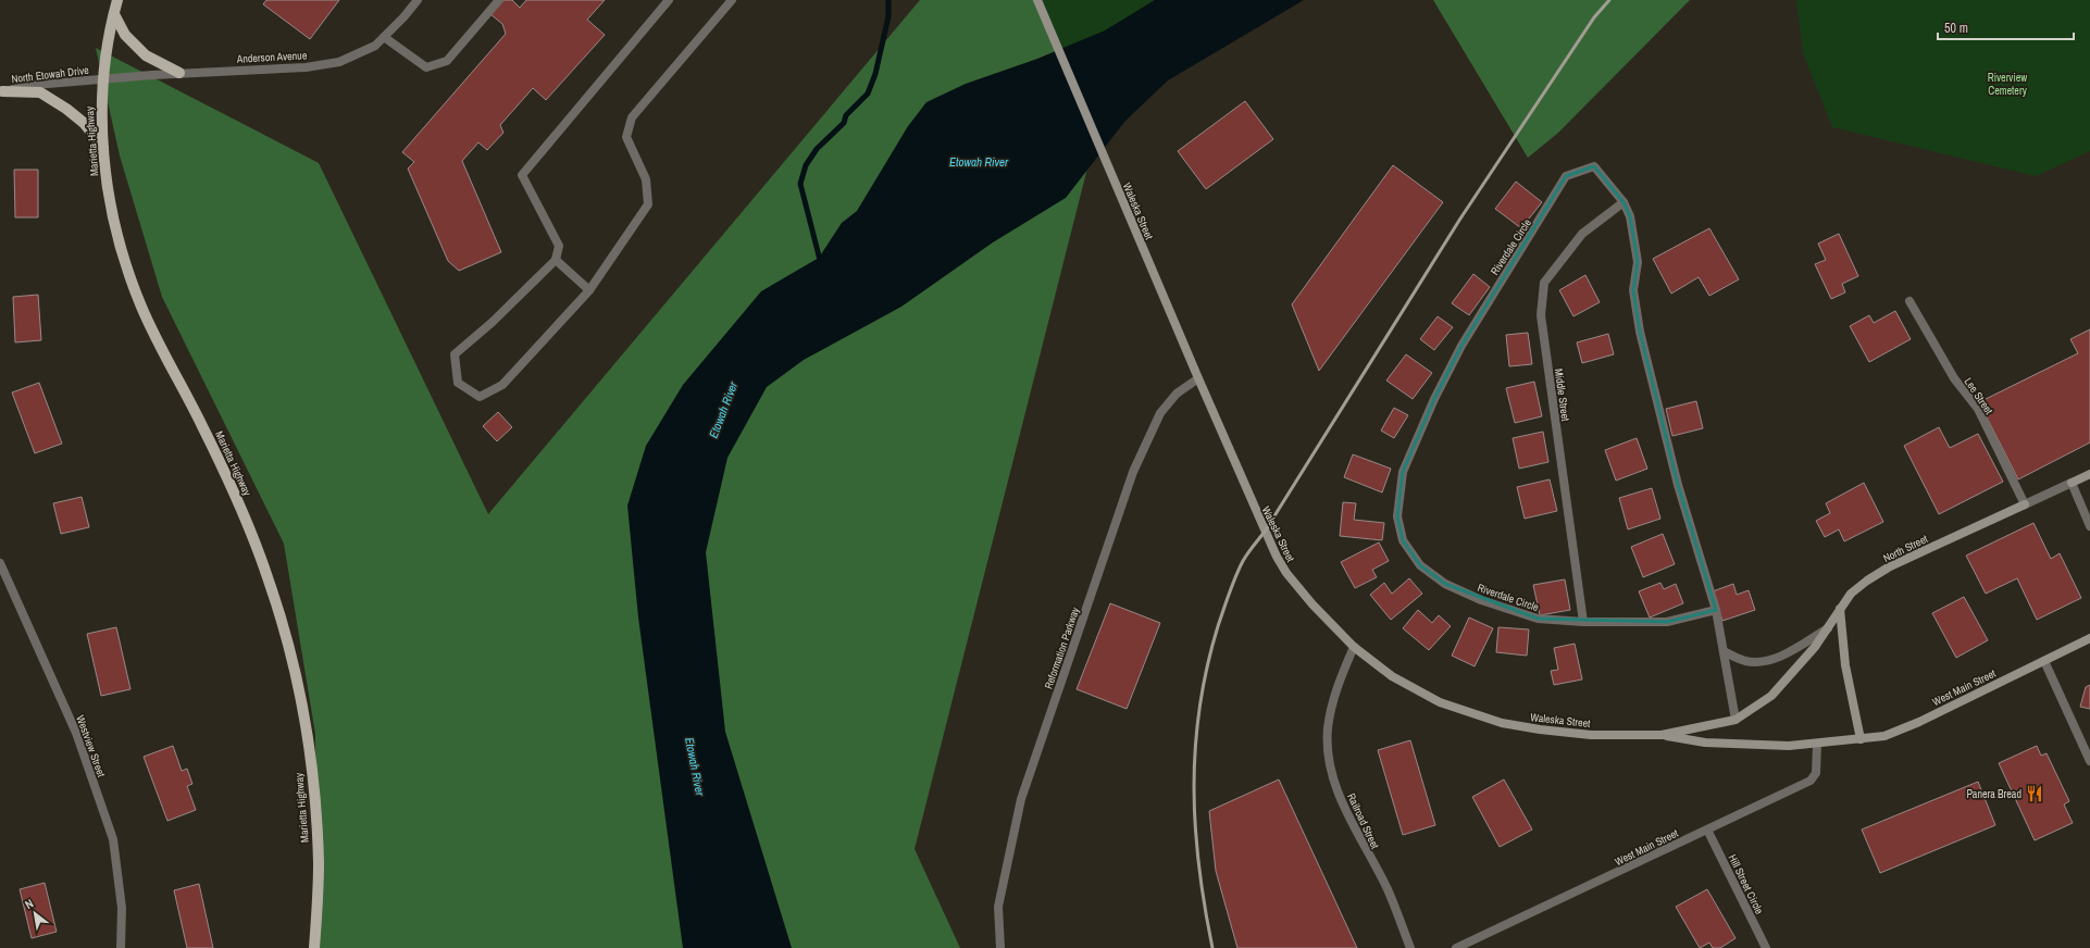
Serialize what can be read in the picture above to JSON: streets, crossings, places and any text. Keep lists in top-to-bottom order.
{
  "streets": {
    "main road": [
      "Marietta Highway",
      "Waleska Street",
      "North Street",
      "West Main Street"
    ],
    "street": [
      "Anderson Avenue",
      "North Etowah Drive",
      "Riverdale Circle",
      "Middle Street",
      "Lee Street",
      "Reformation Parkway",
      "Westview Street",
      "Railroad Street",
      "Hill Street Circle"
    ]
  },
  "crossings": [
    ["Anderson Avenue", "North Etowah Drive"],
    ["Anderson Avenue", "Marietta Highway"],
    ["North Etowah Drive", "Marietta Highway"],
    ["Waleska Street", "North Street"],
    ["Waleska Street", "Reformation Parkway"],
    ["Waleska Street", "West Main Street"],
    ["Waleska Street", "Railroad Street"],
    ["Riverdale Circle", "Middle Street"],
    ["Lee Street", "North Street"],
    ["West Main Street", "Hill Street Circle"]
  ],
  "water": ["Etowah River"],
  "parks": ["Riverview Cemetery"],
  "places": {
    "restaurant": ["Panera Bread"]
  },
  "scale_bar": "50 m",
  "north": "top left"
}
